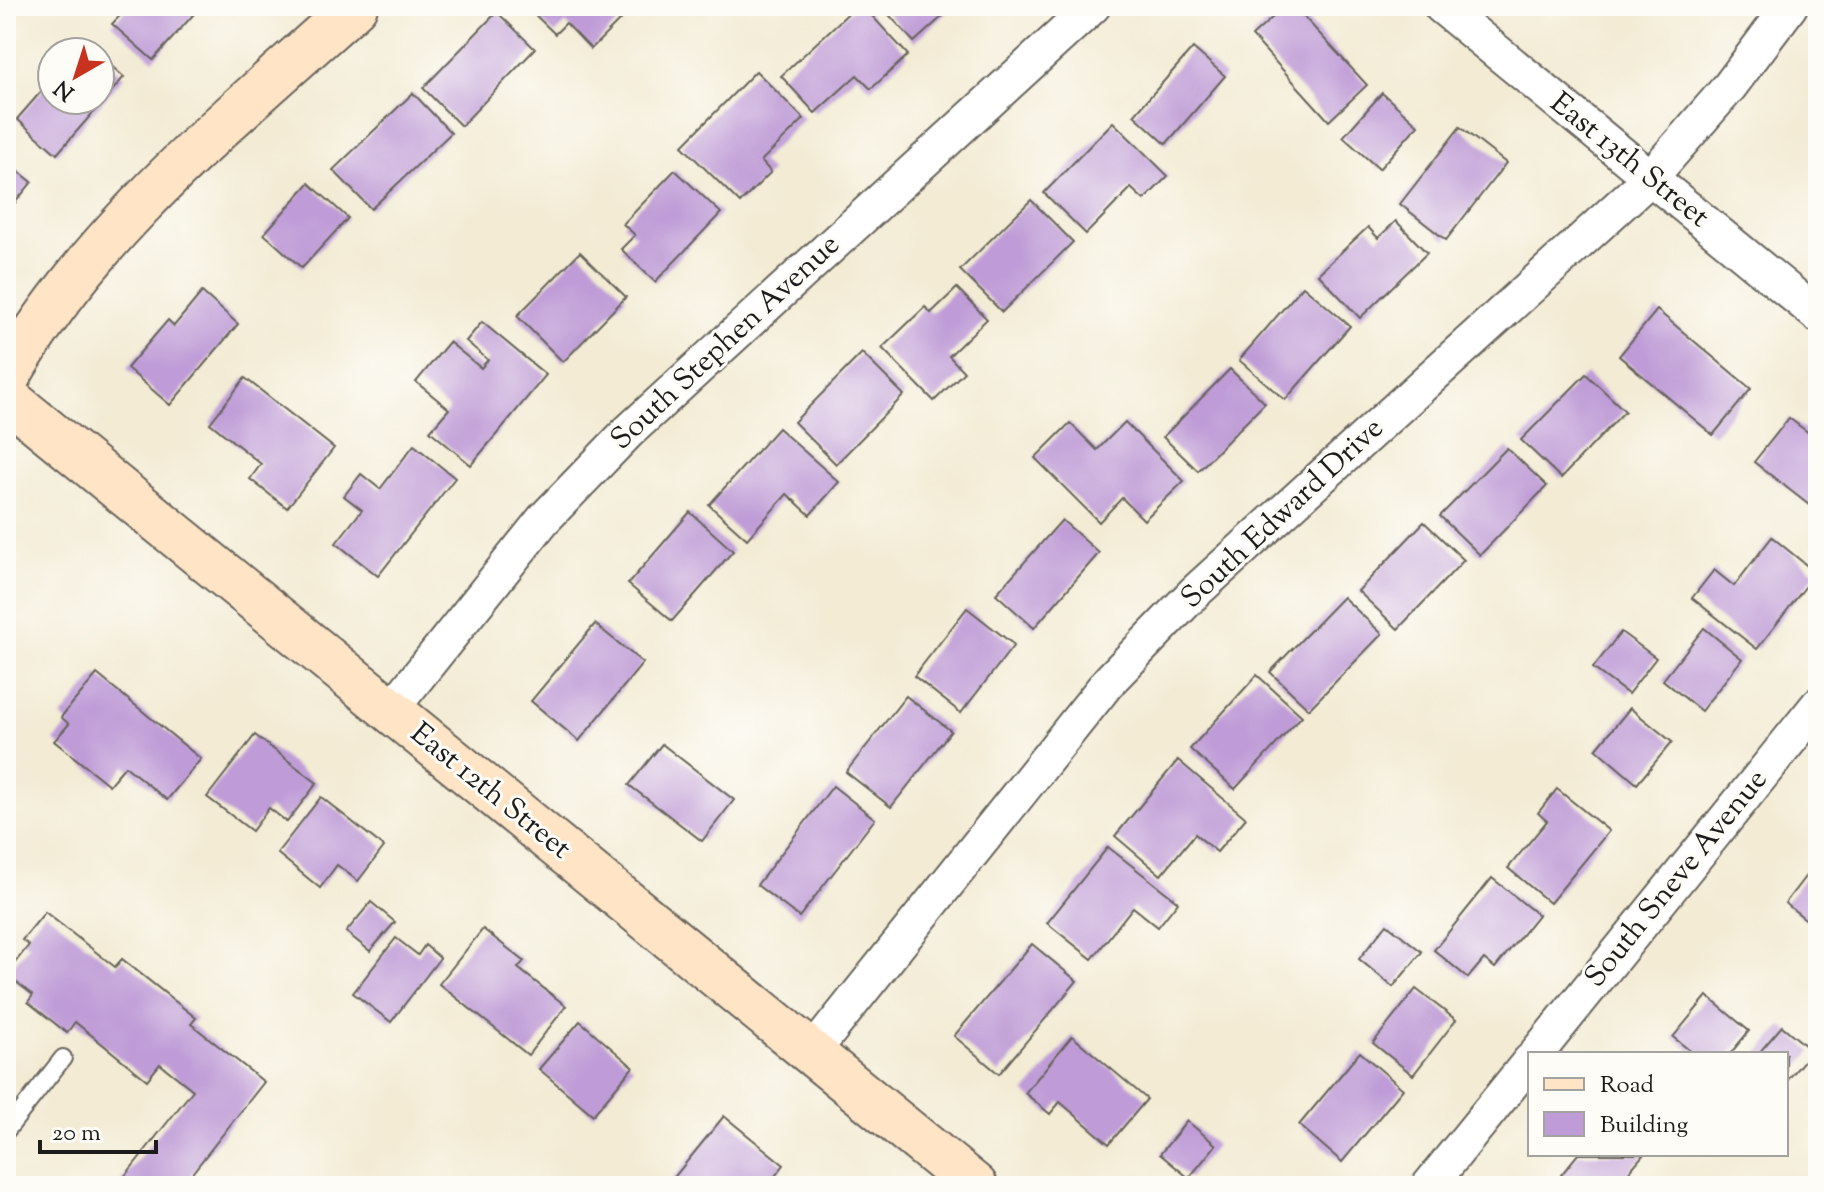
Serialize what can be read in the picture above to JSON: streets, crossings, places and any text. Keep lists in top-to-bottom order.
{
  "streets": {
    "street": [
      "East 13th Street",
      "South Stephen Avenue",
      "South Edward Drive",
      "East 12th Street",
      "South Sneve Avenue"
    ]
  },
  "crossings": [
    ["East 13th Street", "South Edward Drive"],
    ["South Stephen Avenue", "East 12th Street"],
    ["South Edward Drive", "East 12th Street"]
  ],
  "legend": ["Road", "Building"],
  "scale_bar": "20 m",
  "north": "bottom left"
}
